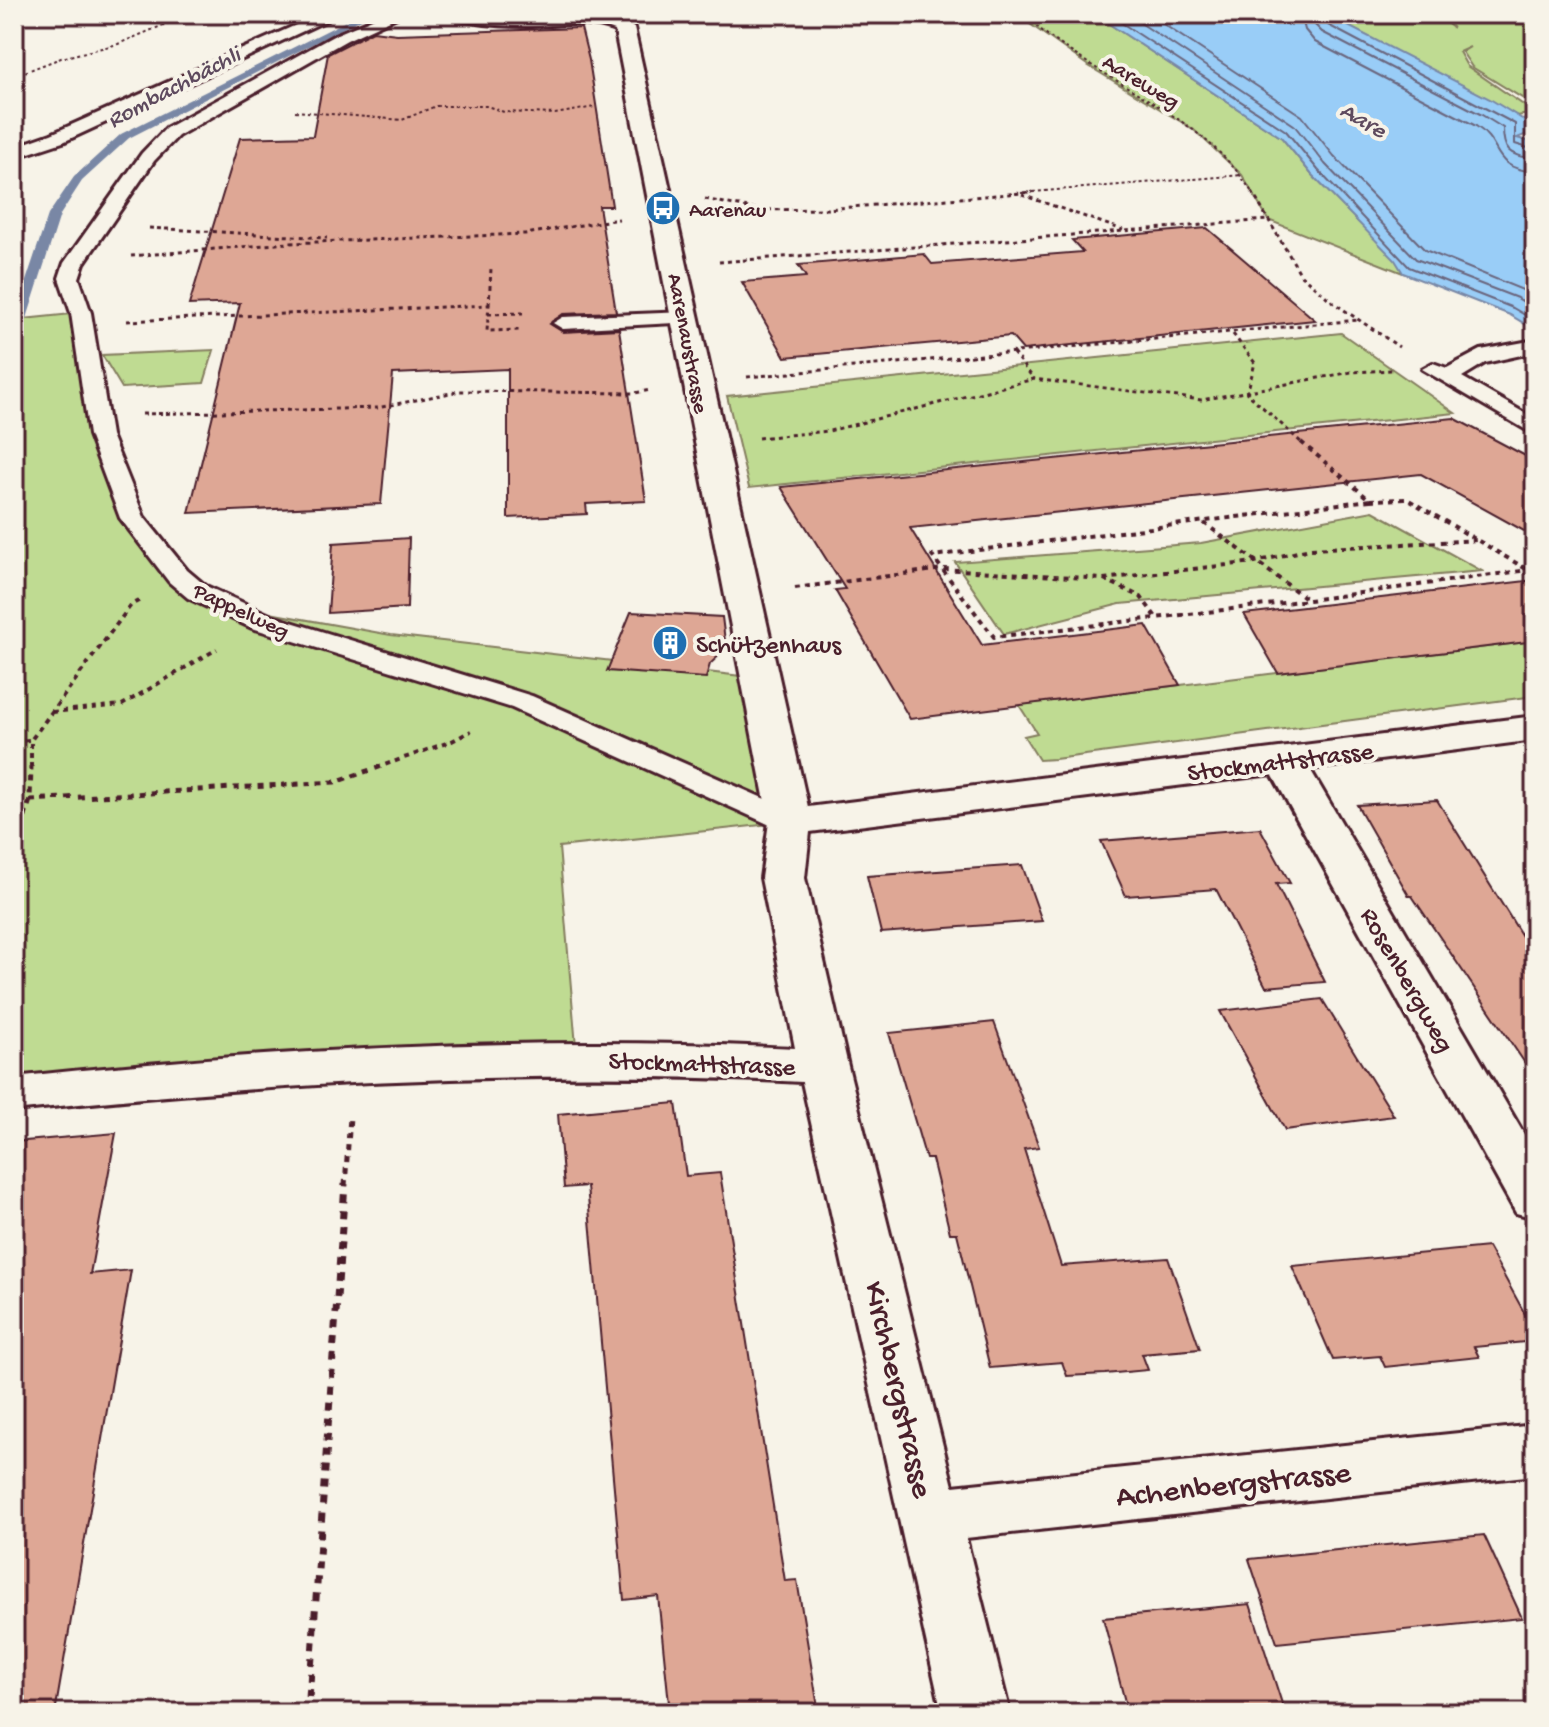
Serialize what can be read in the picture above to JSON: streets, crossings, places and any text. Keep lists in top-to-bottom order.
{
  "streets": {
    "street": [
      "Aarenaustrasse",
      "Stockmattstrasse",
      "Rosenbergweg",
      "Kirchbergstrasse",
      "Achenbergstrasse"
    ],
    "lane": ["Pappelweg"],
    "path": ["Aareweg"]
  },
  "crossings": [
    ["Aarenaustrasse", "Pappelweg"],
    ["Aarenaustrasse", "Stockmattstrasse"],
    ["Pappelweg", "Stockmattstrasse"],
    ["Stockmattstrasse", "Rosenbergweg"],
    ["Stockmattstrasse", "Kirchbergstrasse"],
    ["Kirchbergstrasse", "Achenbergstrasse"]
  ],
  "water": ["Rombachbächli", "Aare"],
  "places": {
    "bus stop": ["Aarenau"],
    "building": ["Schützenhaus"]
  }
}
